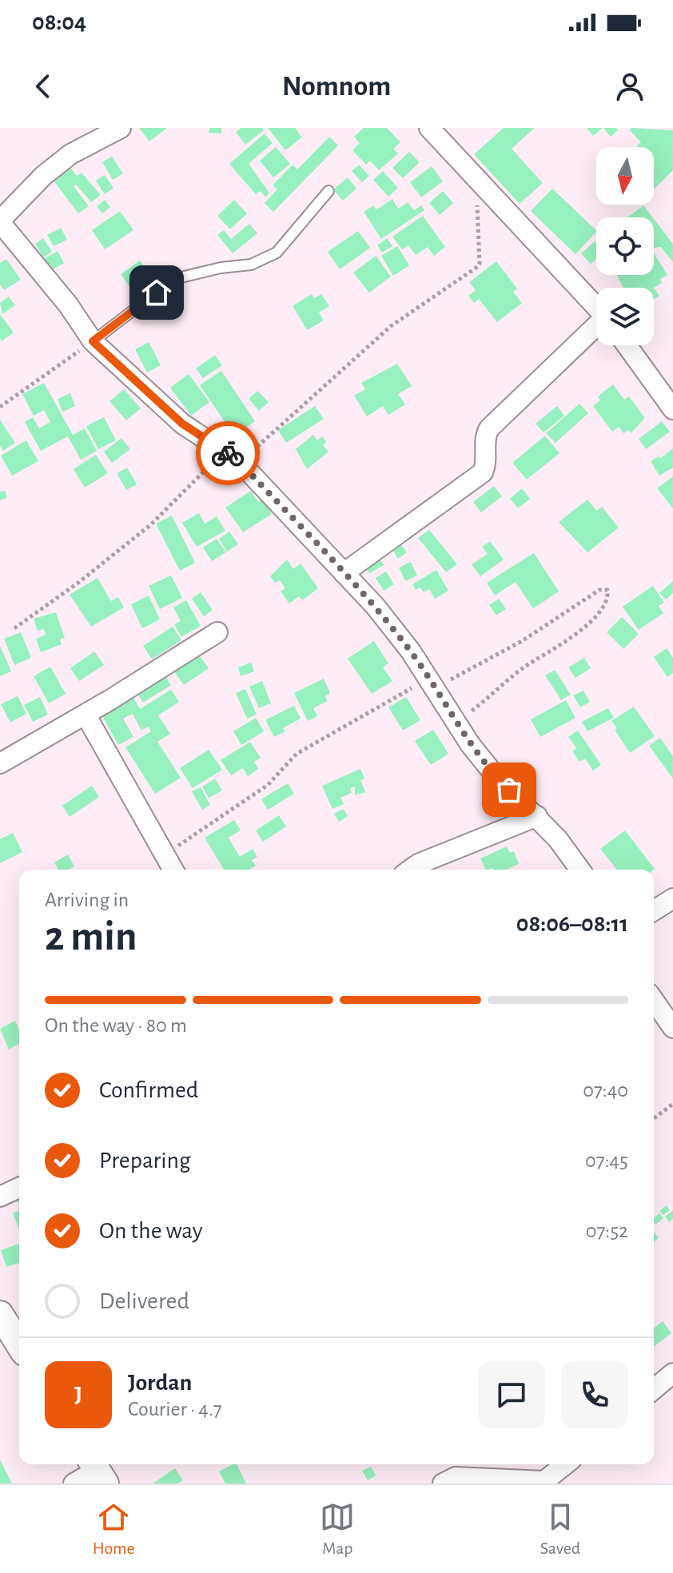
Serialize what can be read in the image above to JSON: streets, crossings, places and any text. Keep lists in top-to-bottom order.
{
  "north": "bottom",
  "page": {
    "status": "08:04",
    "header": "Nomnom",
    "heading": ["2 min", "Arriving in", "08:06–08:11"],
    "panel": ["Jordan", "Courier · 4.7"],
    "bar": "On the way · 80 m",
    "list": [
      ["Confirmed", "07:40"],
      ["Preparing", "07:45"],
      ["On the way", "07:52"],
      "Delivered"
    ],
    "round": "J",
    "tabs": ["Home", "Map", "Saved"]
  }
}
